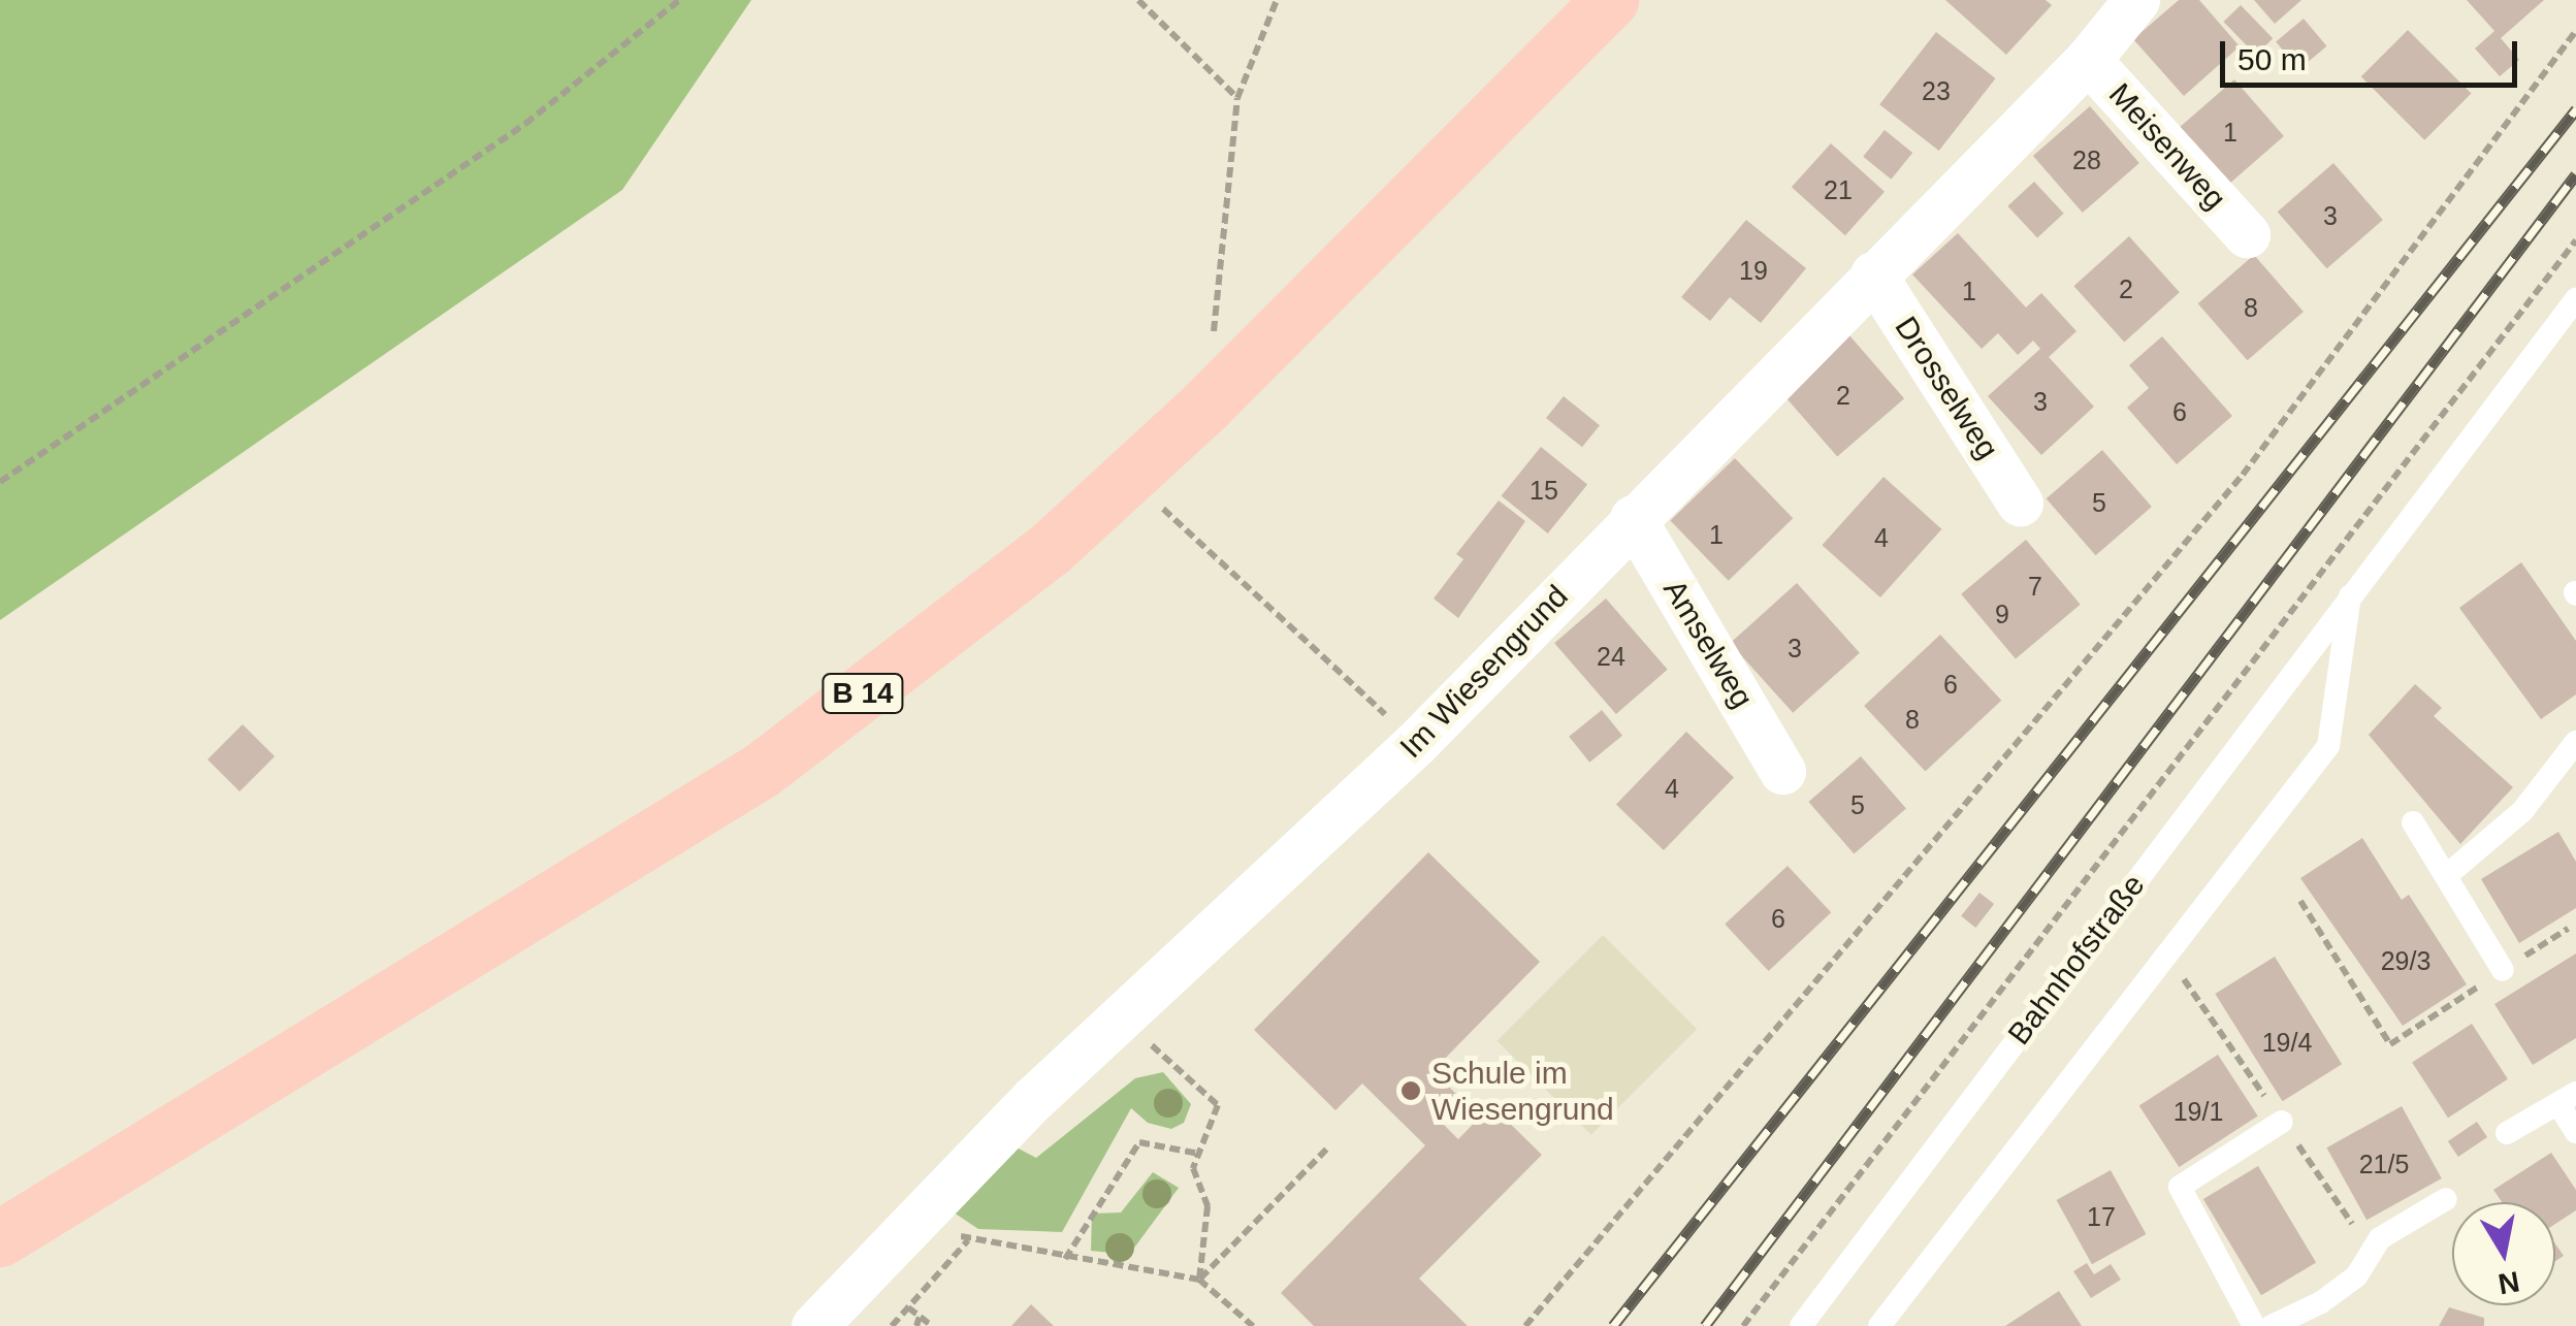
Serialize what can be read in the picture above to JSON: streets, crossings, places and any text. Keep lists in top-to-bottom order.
{
  "streets": {
    "main road": ["B 14"],
    "street": [
      "Meisenweg",
      "Drosselweg",
      "Amselweg",
      "Im Wiesengrund"
    ],
    "lane": ["Bahnhofstraße"]
  },
  "crossings": [
    ["Meisenweg", "Im Wiesengrund"],
    ["Drosselweg", "Im Wiesengrund"],
    ["Amselweg", "Im Wiesengrund"]
  ],
  "places": ["Schule im Wiesengrund"],
  "house_numbers": [
    "23",
    "1",
    "28",
    "21",
    "3",
    "19",
    "2",
    "1",
    "8",
    "2",
    "3",
    "6",
    "15",
    "5",
    "1",
    "4",
    "7",
    "9",
    "3",
    "24",
    "6",
    "8",
    "4",
    "5",
    "6",
    "29/3",
    "19/4",
    "19/1",
    "21/5",
    "17"
  ],
  "scale_bar": "50 m",
  "north": "bottom"
}
